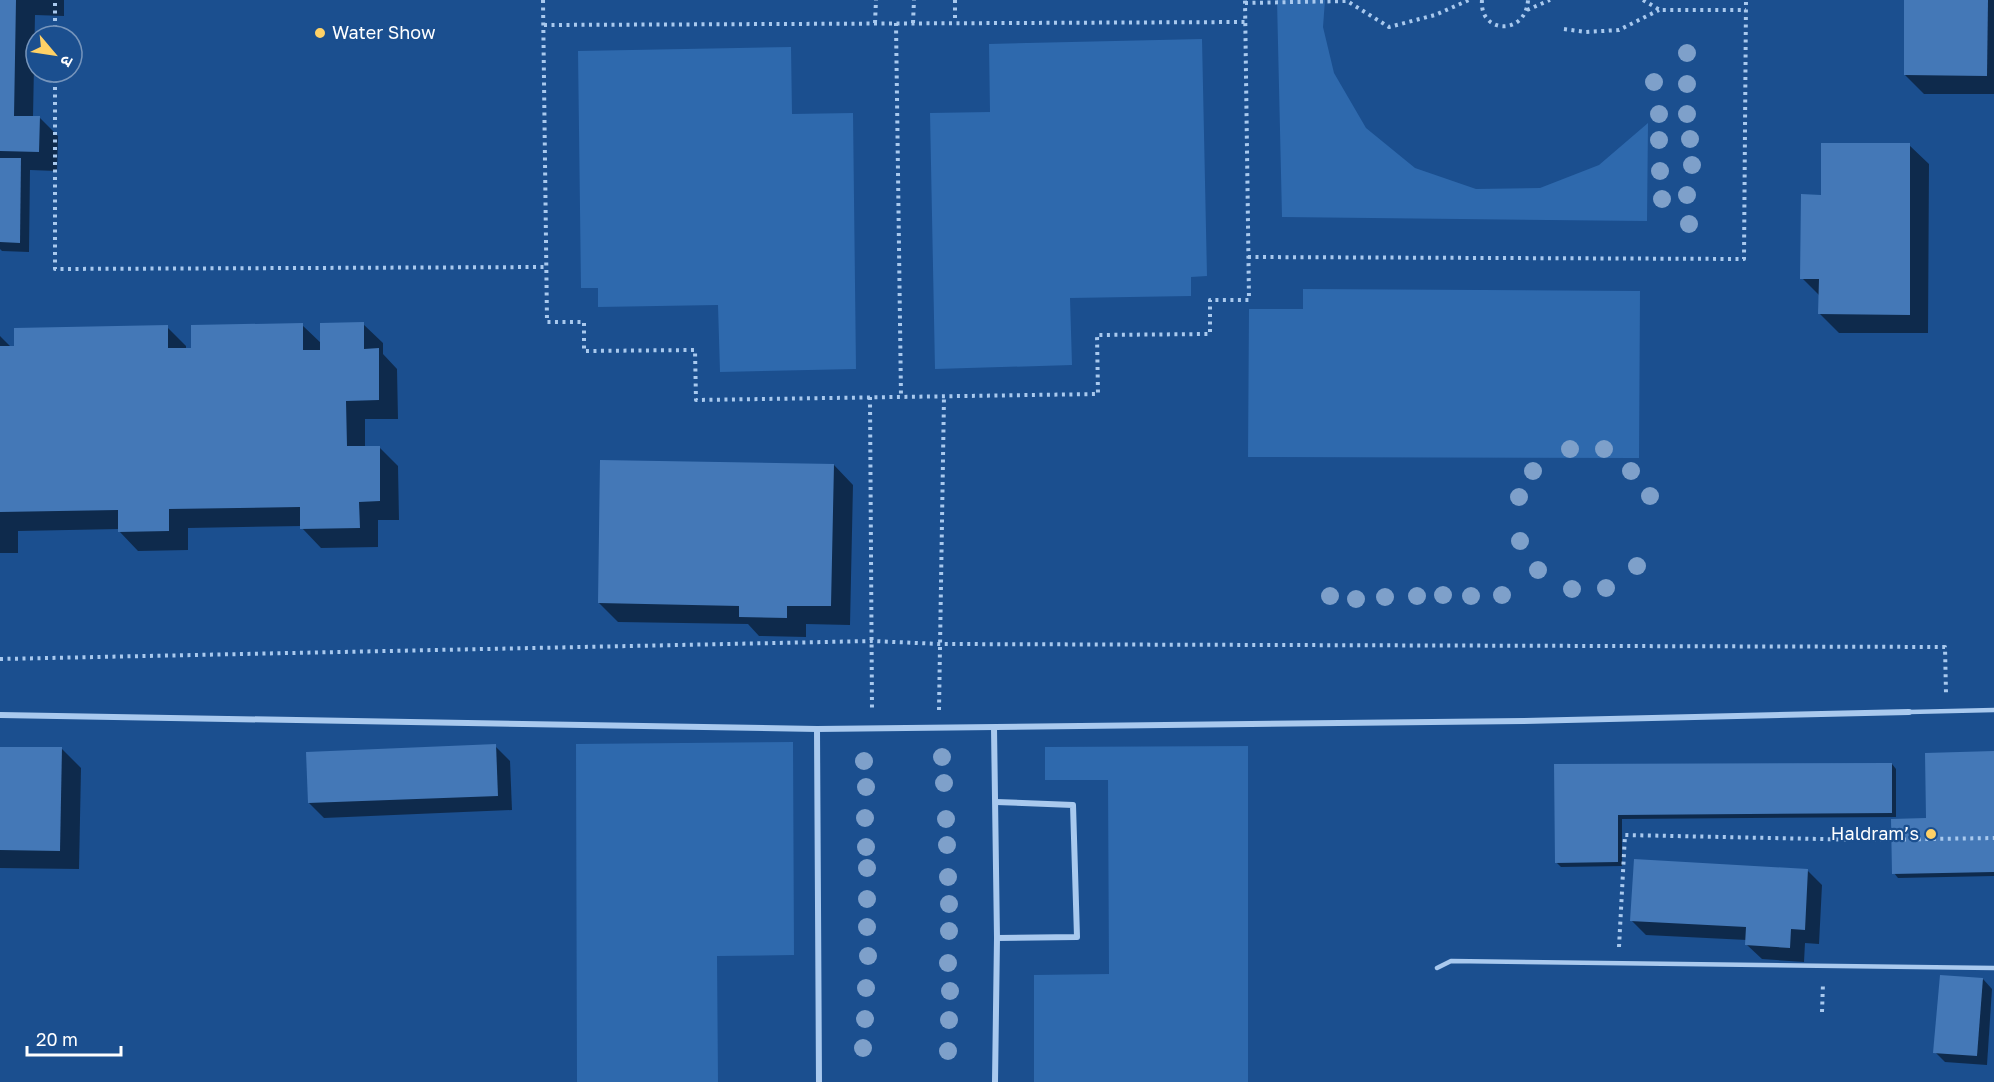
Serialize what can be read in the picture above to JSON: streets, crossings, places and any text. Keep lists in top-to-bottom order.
{
  "places": ["Water Show", "Haldram’s"],
  "scale_bar": "20 m",
  "north": "bottom right"
}
